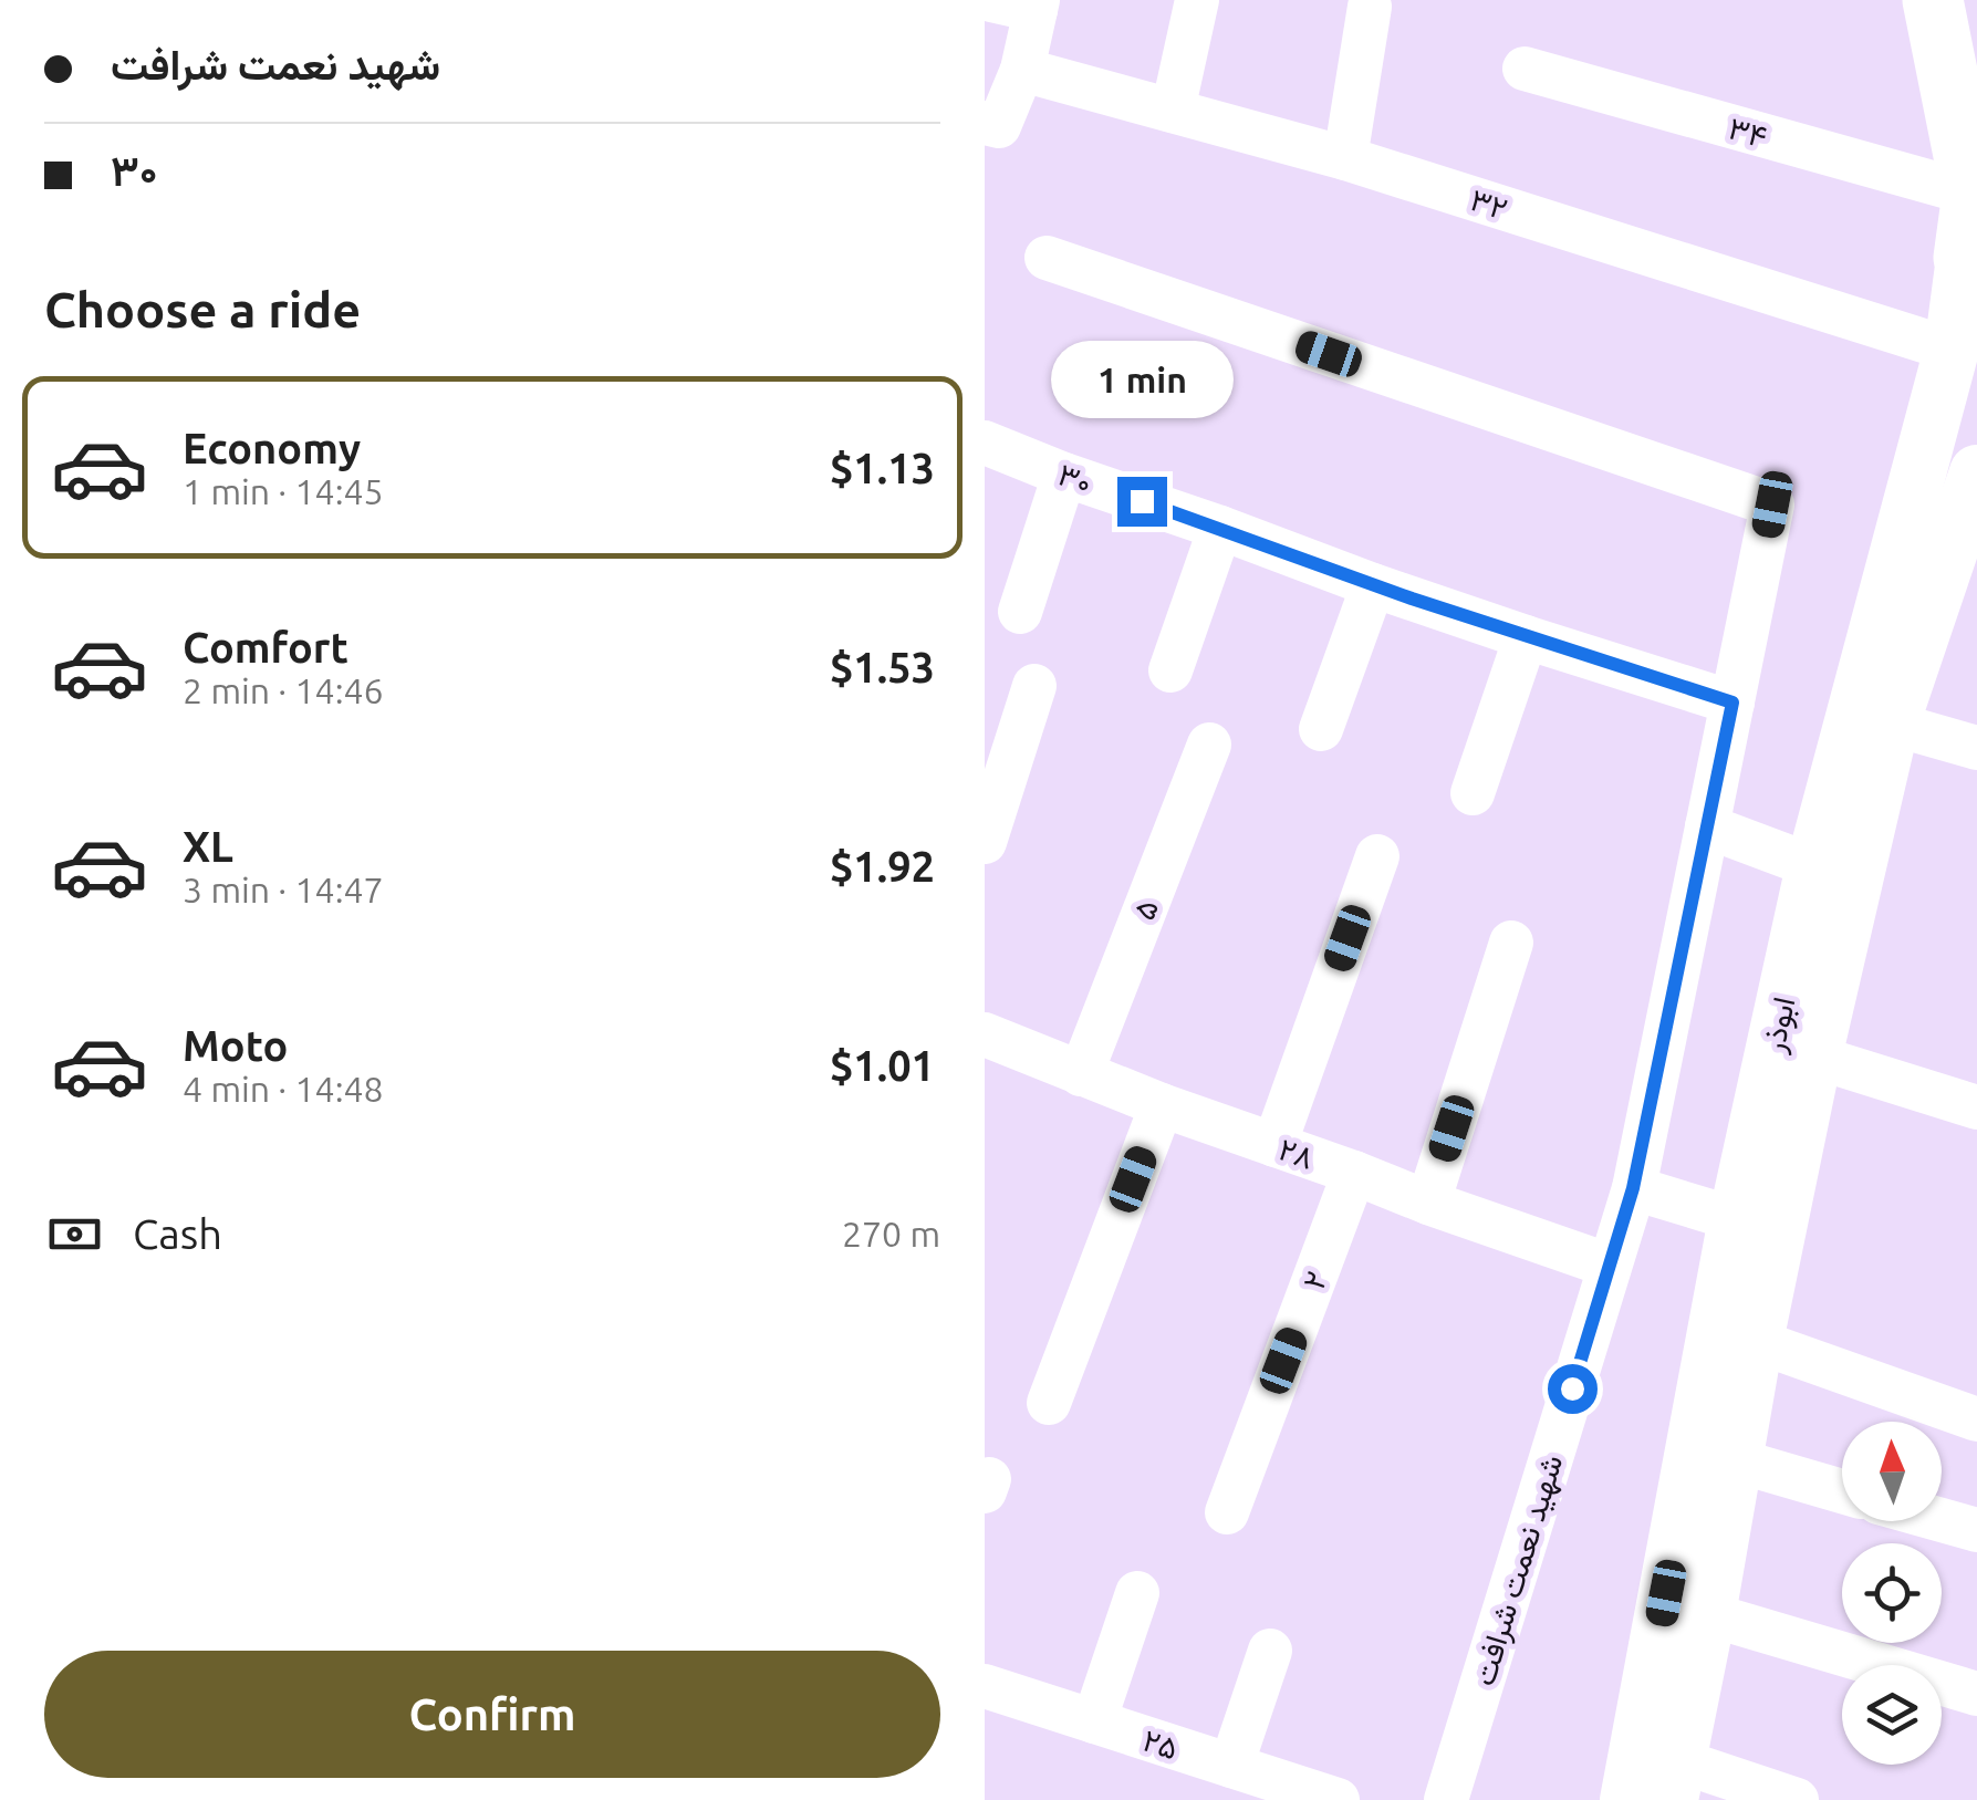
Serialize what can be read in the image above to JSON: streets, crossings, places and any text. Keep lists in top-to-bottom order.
{
  "streets": {
    "main road": ["ابوذر"],
    "street": [
      "۳۴",
      "۳۲",
      "۳۰",
      "۵",
      "۲۸",
      "۲",
      "شهید نعمت شرافت",
      "۲۵"
    ]
  },
  "crossings": [
    ["۳۲", "ابوذر"],
    ["۳۰", "شهید نعمت شرافت"],
    ["۵", "۲۸"],
    ["۲۸", "۲"],
    ["۲۸", "شهید نعمت شرافت"]
  ],
  "north": "top",
  "page": {
    "banner": ["شهید نعمت شرافت", "۳۰"],
    "heading": "Choose a ride",
    "bubble": "1 min",
    "list": [
      {
        "name": "Economy",
        "note": "1 min · 14:45",
        "value": "$1.13"
      },
      {
        "name": "Comfort",
        "note": "2 min · 14:46",
        "value": "$1.53"
      },
      {
        "name": "XL",
        "note": "3 min · 14:47",
        "value": "$1.92"
      },
      {
        "name": "Moto",
        "note": "4 min · 14:48",
        "value": "$1.01"
      }
    ],
    "pay": ["Cash", "270 m"],
    "buttons": "Confirm"
  }
}
